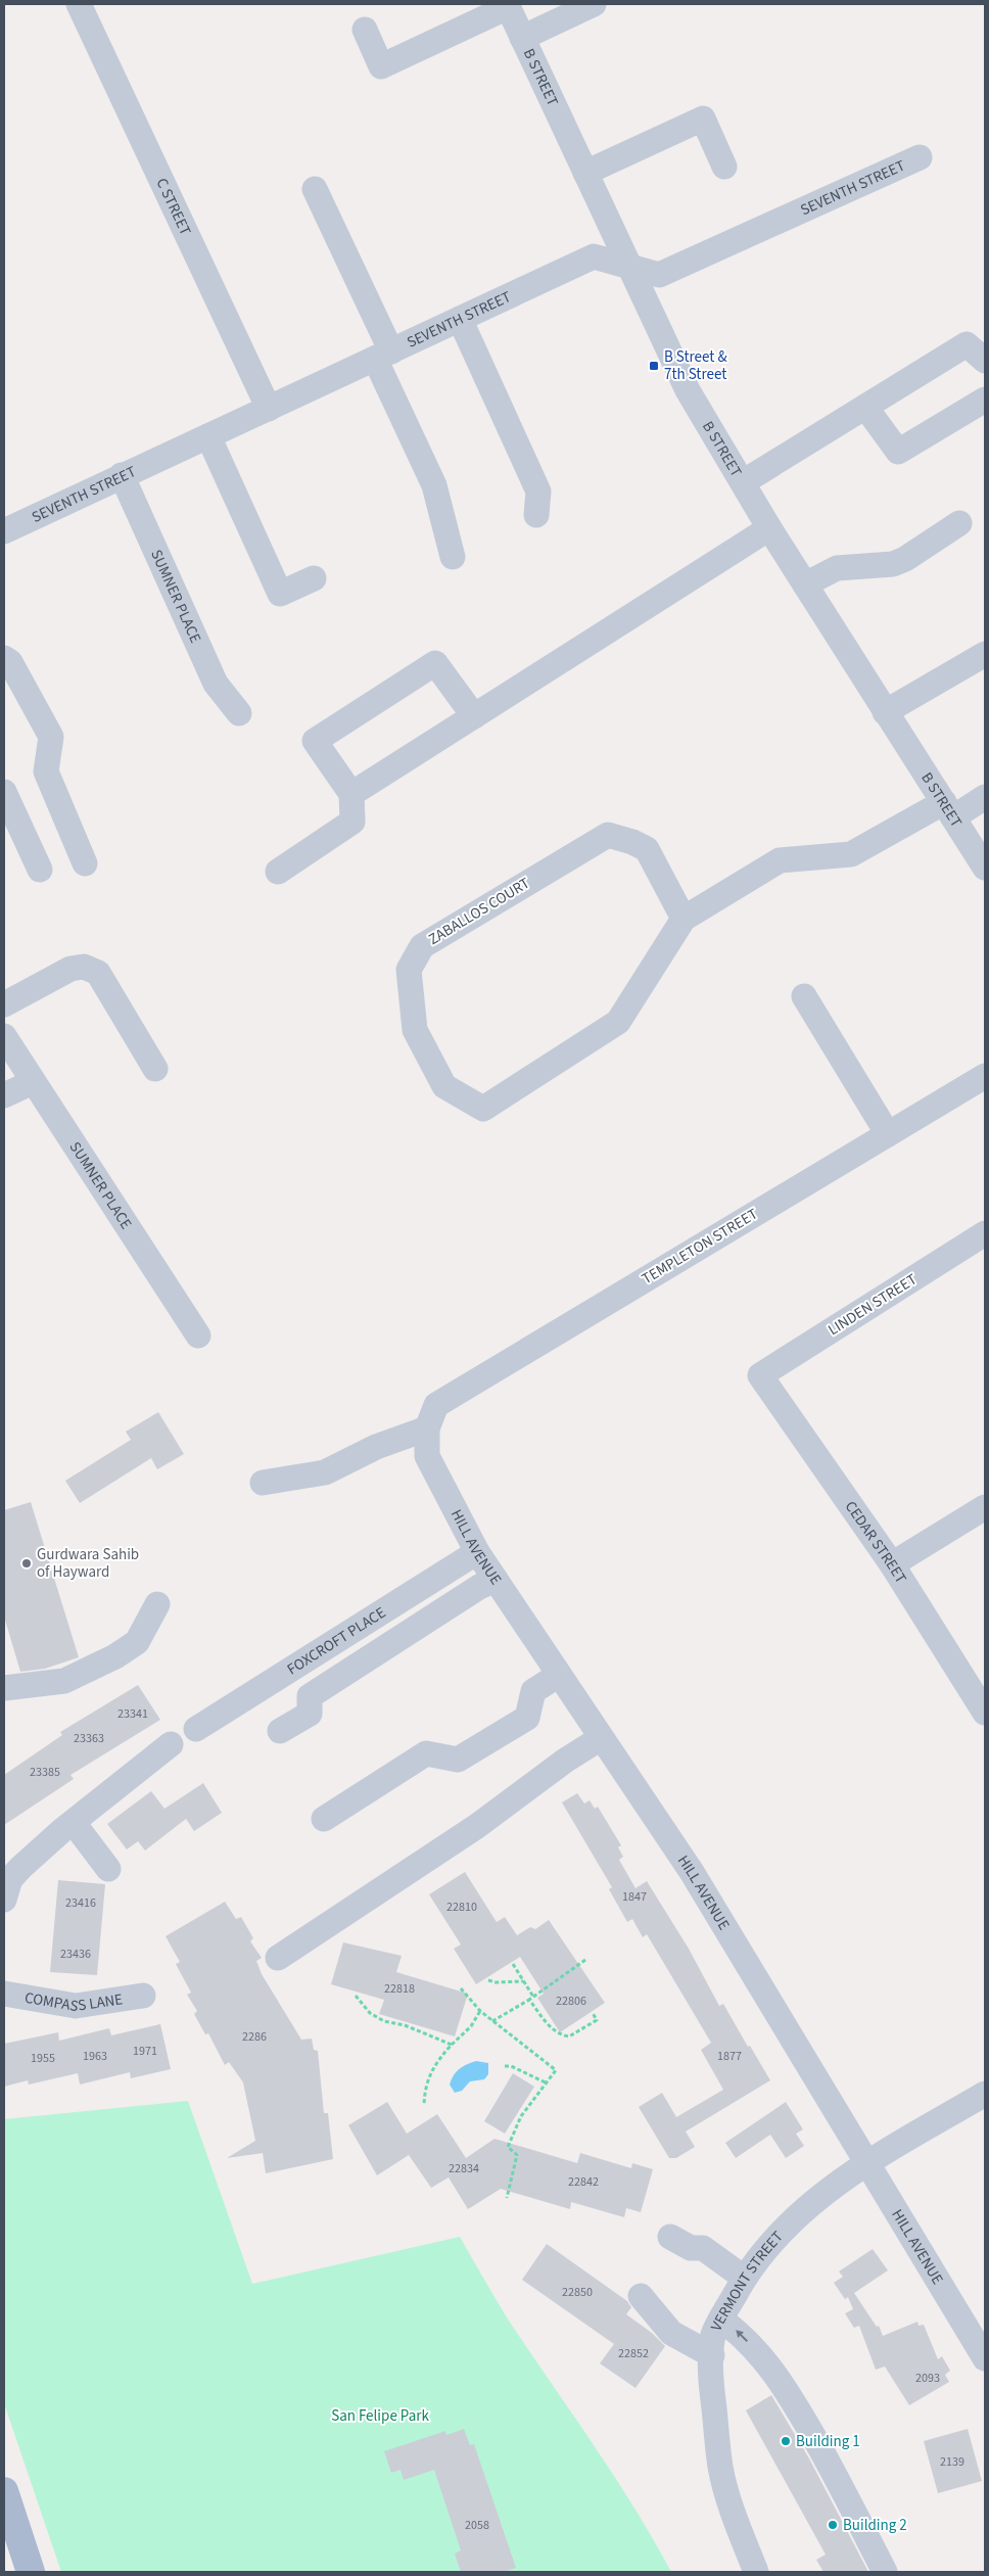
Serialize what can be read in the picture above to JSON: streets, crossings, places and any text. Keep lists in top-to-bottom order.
{
  "streets": {
    "street": [
      "B STREET",
      "SEVENTH STREET",
      "C STREET",
      "SUMNER PLACE",
      "ZABALLOS COURT",
      "TEMPLETON STREET",
      "LINDEN STREET",
      "CEDAR STREET",
      "HILL AVENUE",
      "FOXCROFT PLACE",
      "COMPASS LANE",
      "VERMONT STREET"
    ]
  },
  "crossings": [
    ["B STREET", "SEVENTH STREET"],
    ["B STREET", "ZABALLOS COURT"],
    ["SEVENTH STREET", "C STREET"],
    ["SEVENTH STREET", "SUMNER PLACE"],
    ["TEMPLETON STREET", "HILL AVENUE"],
    ["LINDEN STREET", "CEDAR STREET"],
    ["HILL AVENUE", "FOXCROFT PLACE"],
    ["HILL AVENUE", "VERMONT STREET"]
  ],
  "parks": ["San Felipe Park"],
  "places": {
    "transit": ["B Street & 7th Street"],
    "other": ["Gurdwara Sahib of Hayward", "Building 1", "Building 2"]
  },
  "house_numbers": [
    "23341",
    "23363",
    "23385",
    "1847",
    "23416",
    "22810",
    "23436",
    "22818",
    "22806",
    "2286",
    "1971",
    "1963",
    "1877",
    "1955",
    "22834",
    "22842",
    "22850",
    "22852",
    "2093",
    "2139",
    "2058"
  ]
}
